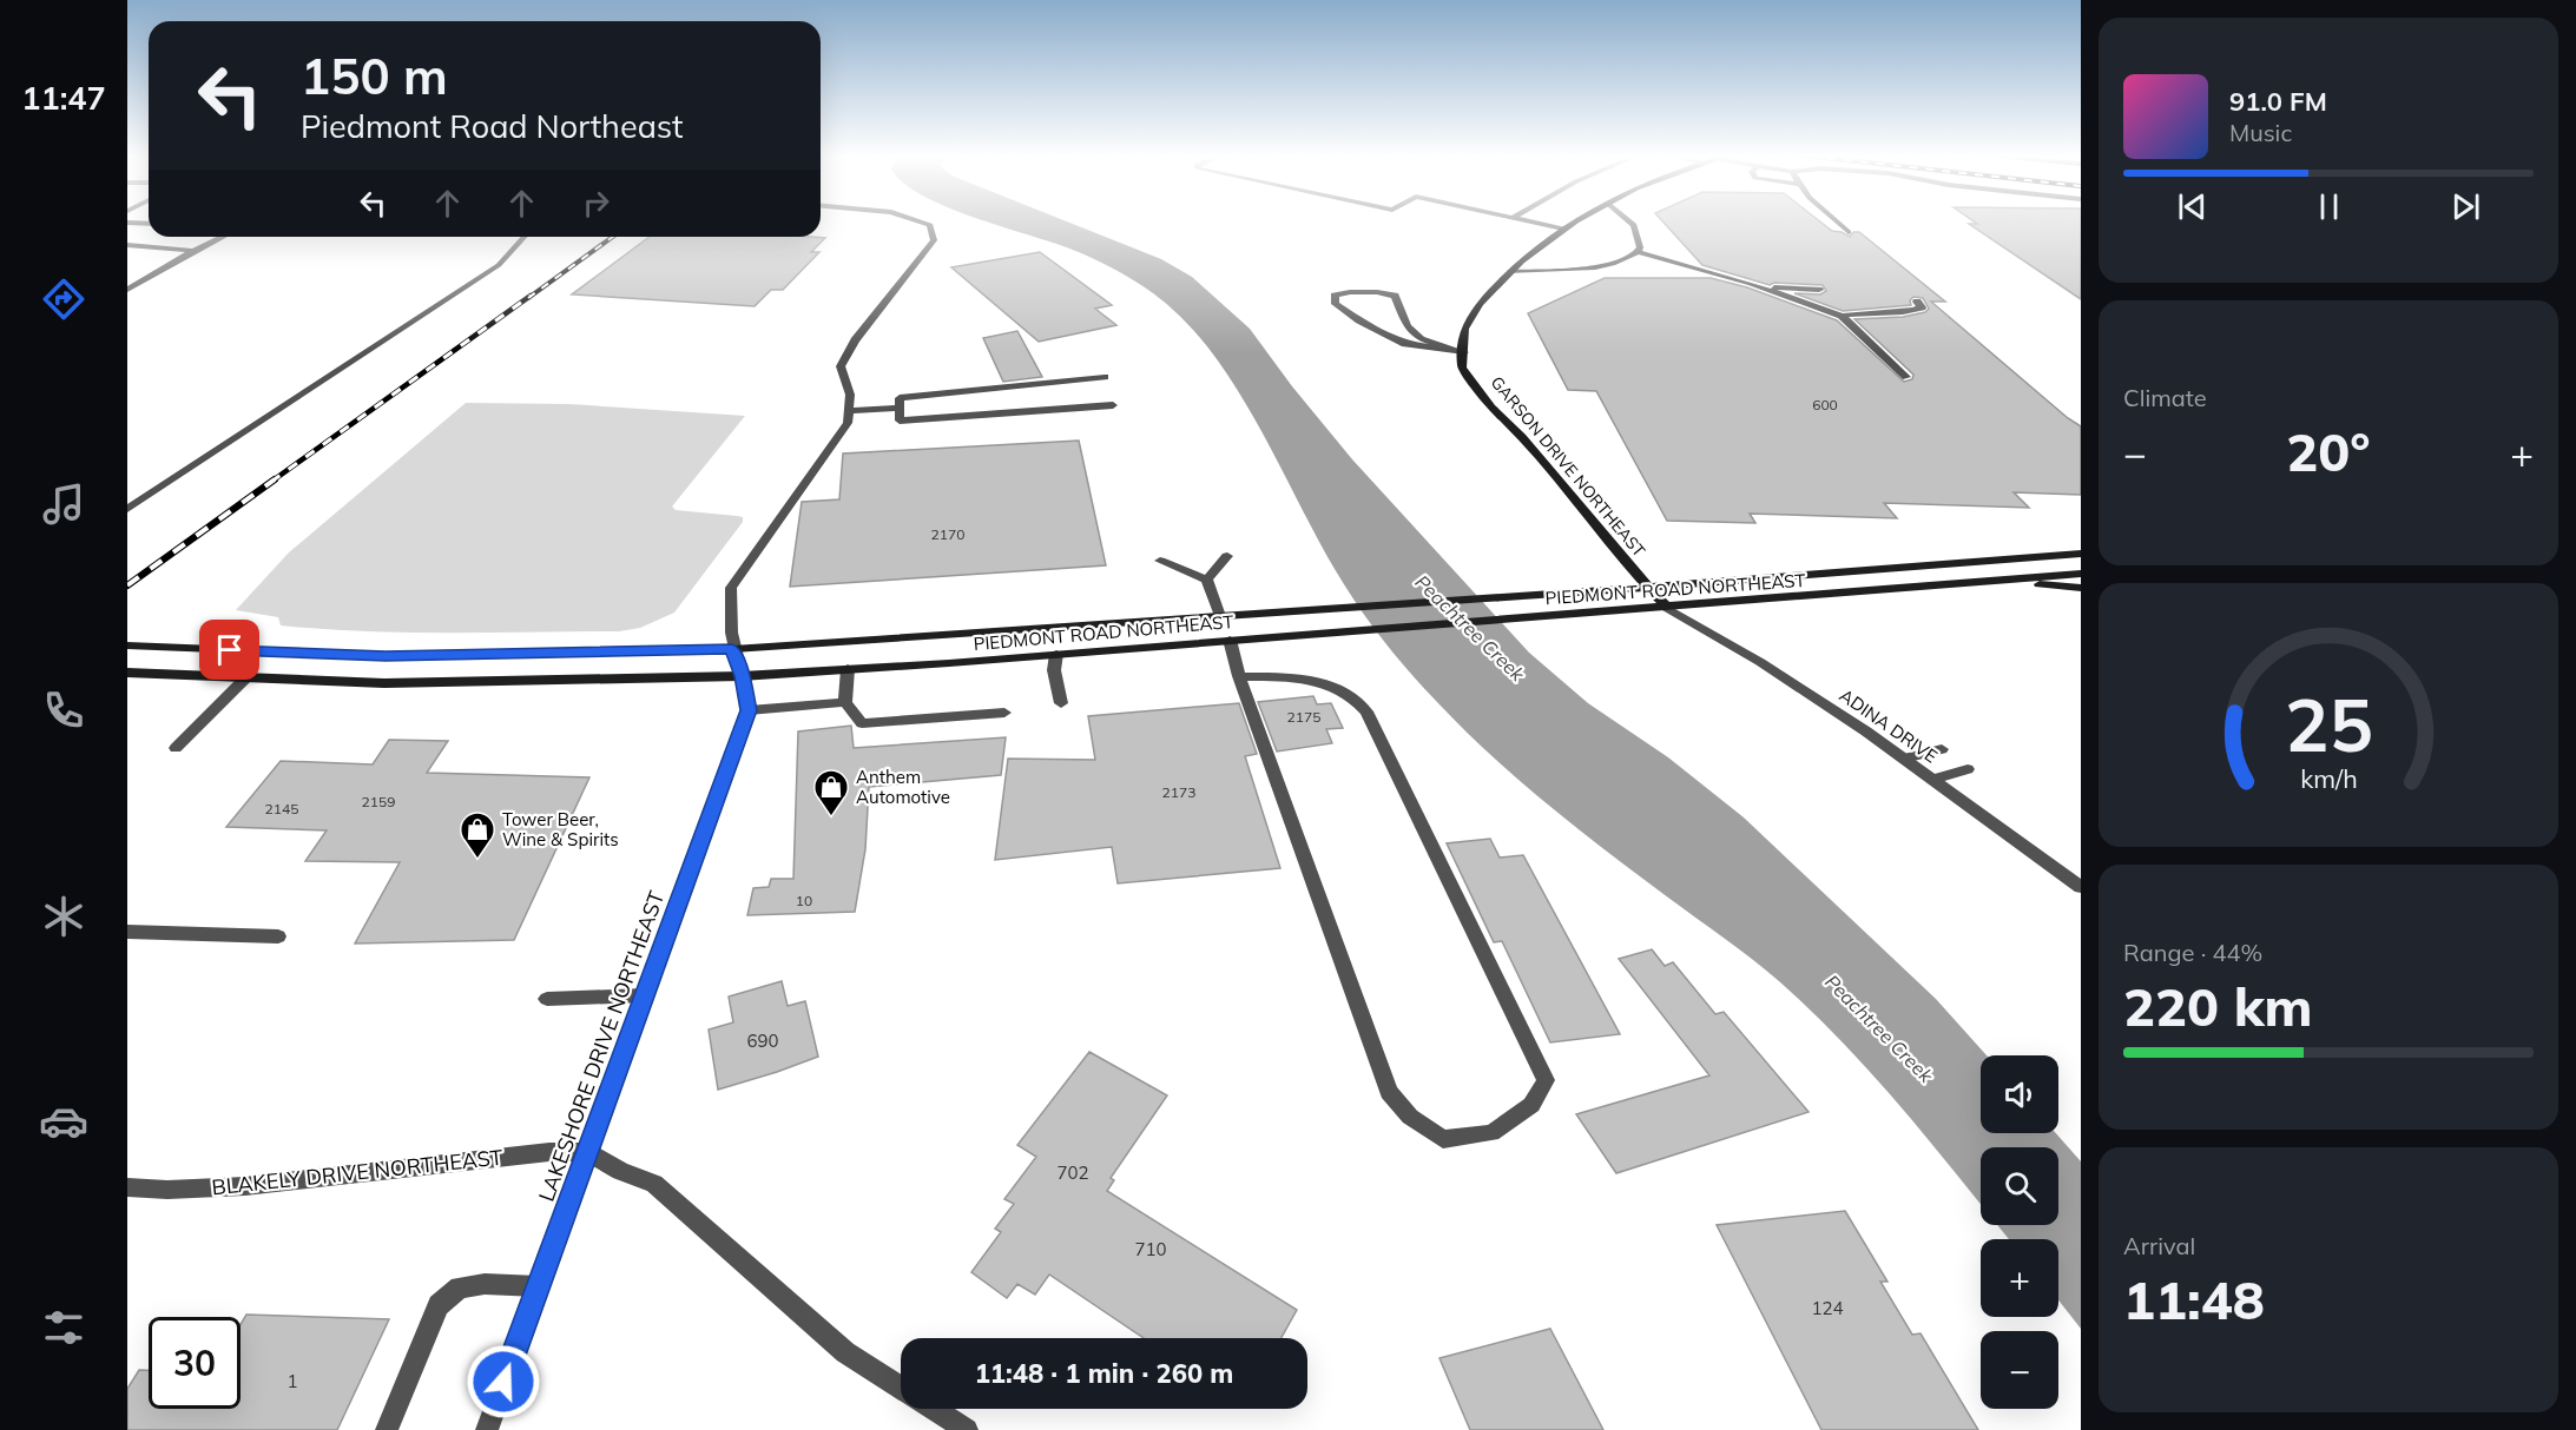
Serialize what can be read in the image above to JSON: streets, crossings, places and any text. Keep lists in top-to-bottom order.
{
  "streets": {
    "main road": ["GARSON DRIVE NORTHEAST", "PIEDMONT ROAD NORTHEAST"],
    "street": ["ADINA DRIVE", "LAKESHORE DRIVE NORTHEAST", "BLAKELY DRIVE NORTHEAST"]
  },
  "crossings": [
    ["GARSON DRIVE NORTHEAST", "PIEDMONT ROAD NORTHEAST"],
    ["GARSON DRIVE NORTHEAST", "ADINA DRIVE"],
    ["PIEDMONT ROAD NORTHEAST", "ADINA DRIVE"],
    ["LAKESHORE DRIVE NORTHEAST", "BLAKELY DRIVE NORTHEAST"]
  ],
  "water": ["Peachtree Creek"],
  "places": {
    "shop": ["Anthem Automotive", "Tower Beer, Wine & Spirits"]
  },
  "house_numbers": [
    "600",
    "2170",
    "2175",
    "2173",
    "2159",
    "2145",
    "10",
    "690",
    "702",
    "710",
    "124",
    "1"
  ],
  "page": {
    "tabs": "11:47",
    "turn": ["150 m", "Piedmont Road Northeast"],
    "song": ["91.0 FM", "Music"],
    "tile": [
      "Climate",
      ["Range · 44%", "220 km"],
      ["Arrival", "11:48"]
    ],
    "heat": ["−", "20°", "+"],
    "map_buttons": ["+", "−"],
    "limit": "30",
    "trip": "11:48 · 1 min · 260 m",
    "gauge": ["25", "km/h"]
  }
}
